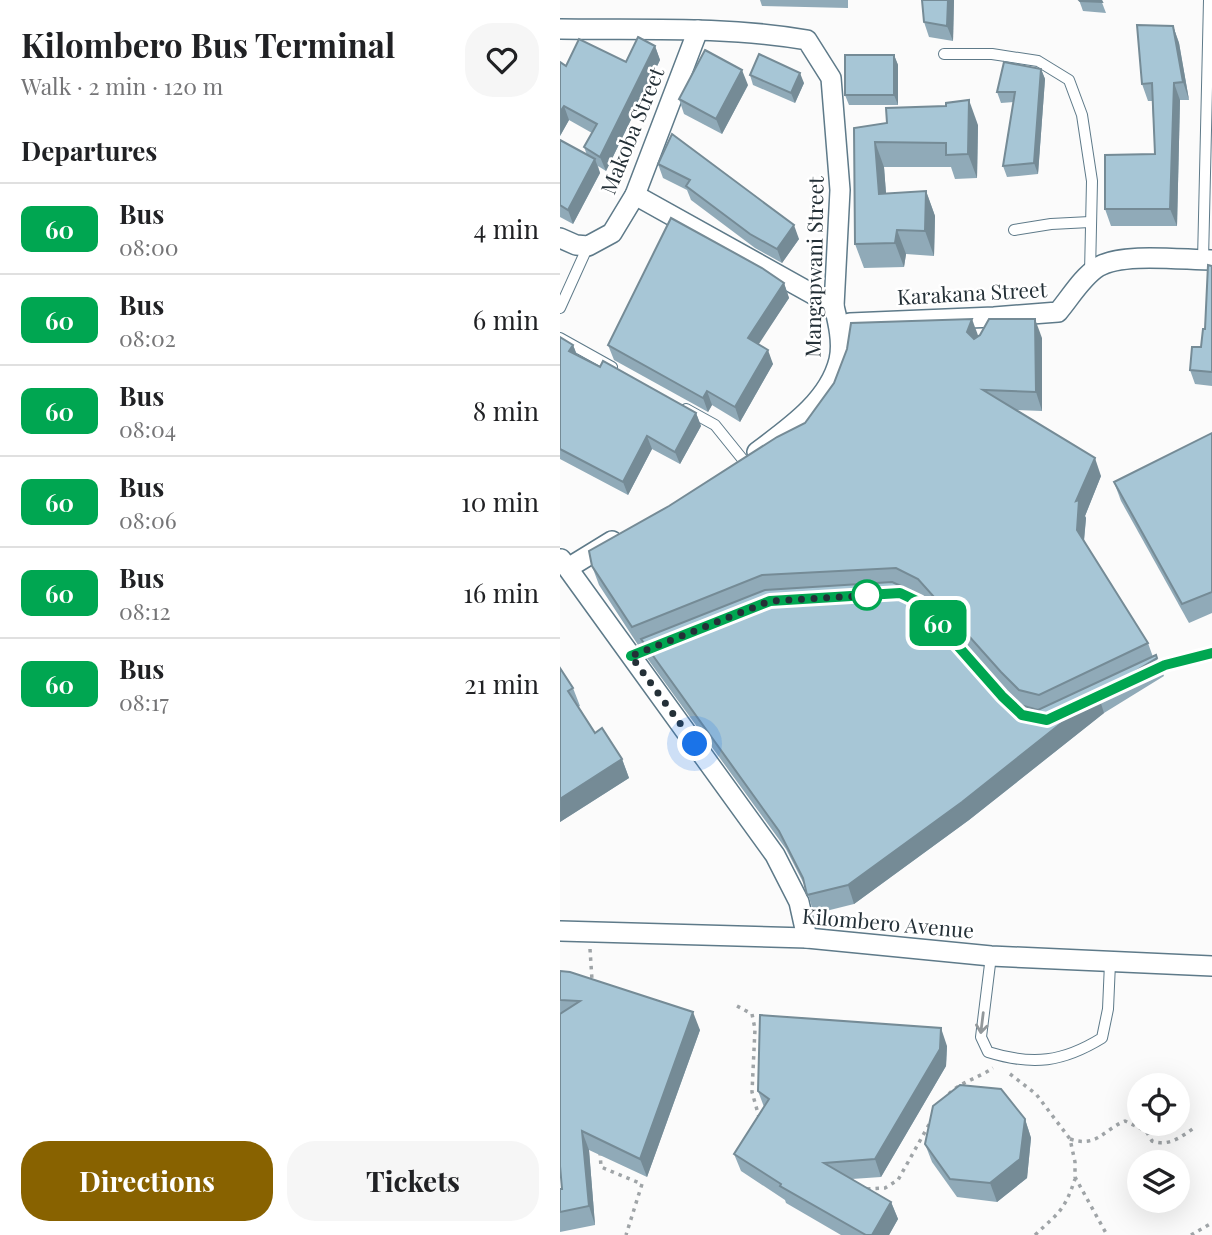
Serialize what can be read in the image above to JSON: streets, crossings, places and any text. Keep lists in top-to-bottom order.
{
  "streets": {
    "street": [
      "Makoba Street",
      "Mangapwani Street",
      "Karakana Street",
      "Kilombero Avenue"
    ]
  },
  "crossings": [
    ["Makoba Street", "Mangapwani Street"],
    ["Mangapwani Street", "Karakana Street"]
  ],
  "lines": ["bus line 60"],
  "page": {
    "heading": [
      ["Kilombero Bus Terminal", "Walk · 2 min · 120 m"],
      "Departures"
    ],
    "on_map": "60",
    "list": [
      {
        "mark": "60",
        "name": "Bus",
        "note": "08:00",
        "value": "4 min"
      },
      {
        "mark": "60",
        "name": "Bus",
        "note": "08:02",
        "value": "6 min"
      },
      {
        "mark": "60",
        "name": "Bus",
        "note": "08:04",
        "value": "8 min"
      },
      {
        "mark": "60",
        "name": "Bus",
        "note": "08:06",
        "value": "10 min"
      },
      {
        "mark": "60",
        "name": "Bus",
        "note": "08:12",
        "value": "16 min"
      },
      {
        "mark": "60",
        "name": "Bus",
        "note": "08:17",
        "value": "21 min"
      }
    ],
    "buttons": ["Directions", "Tickets"]
  }
}
